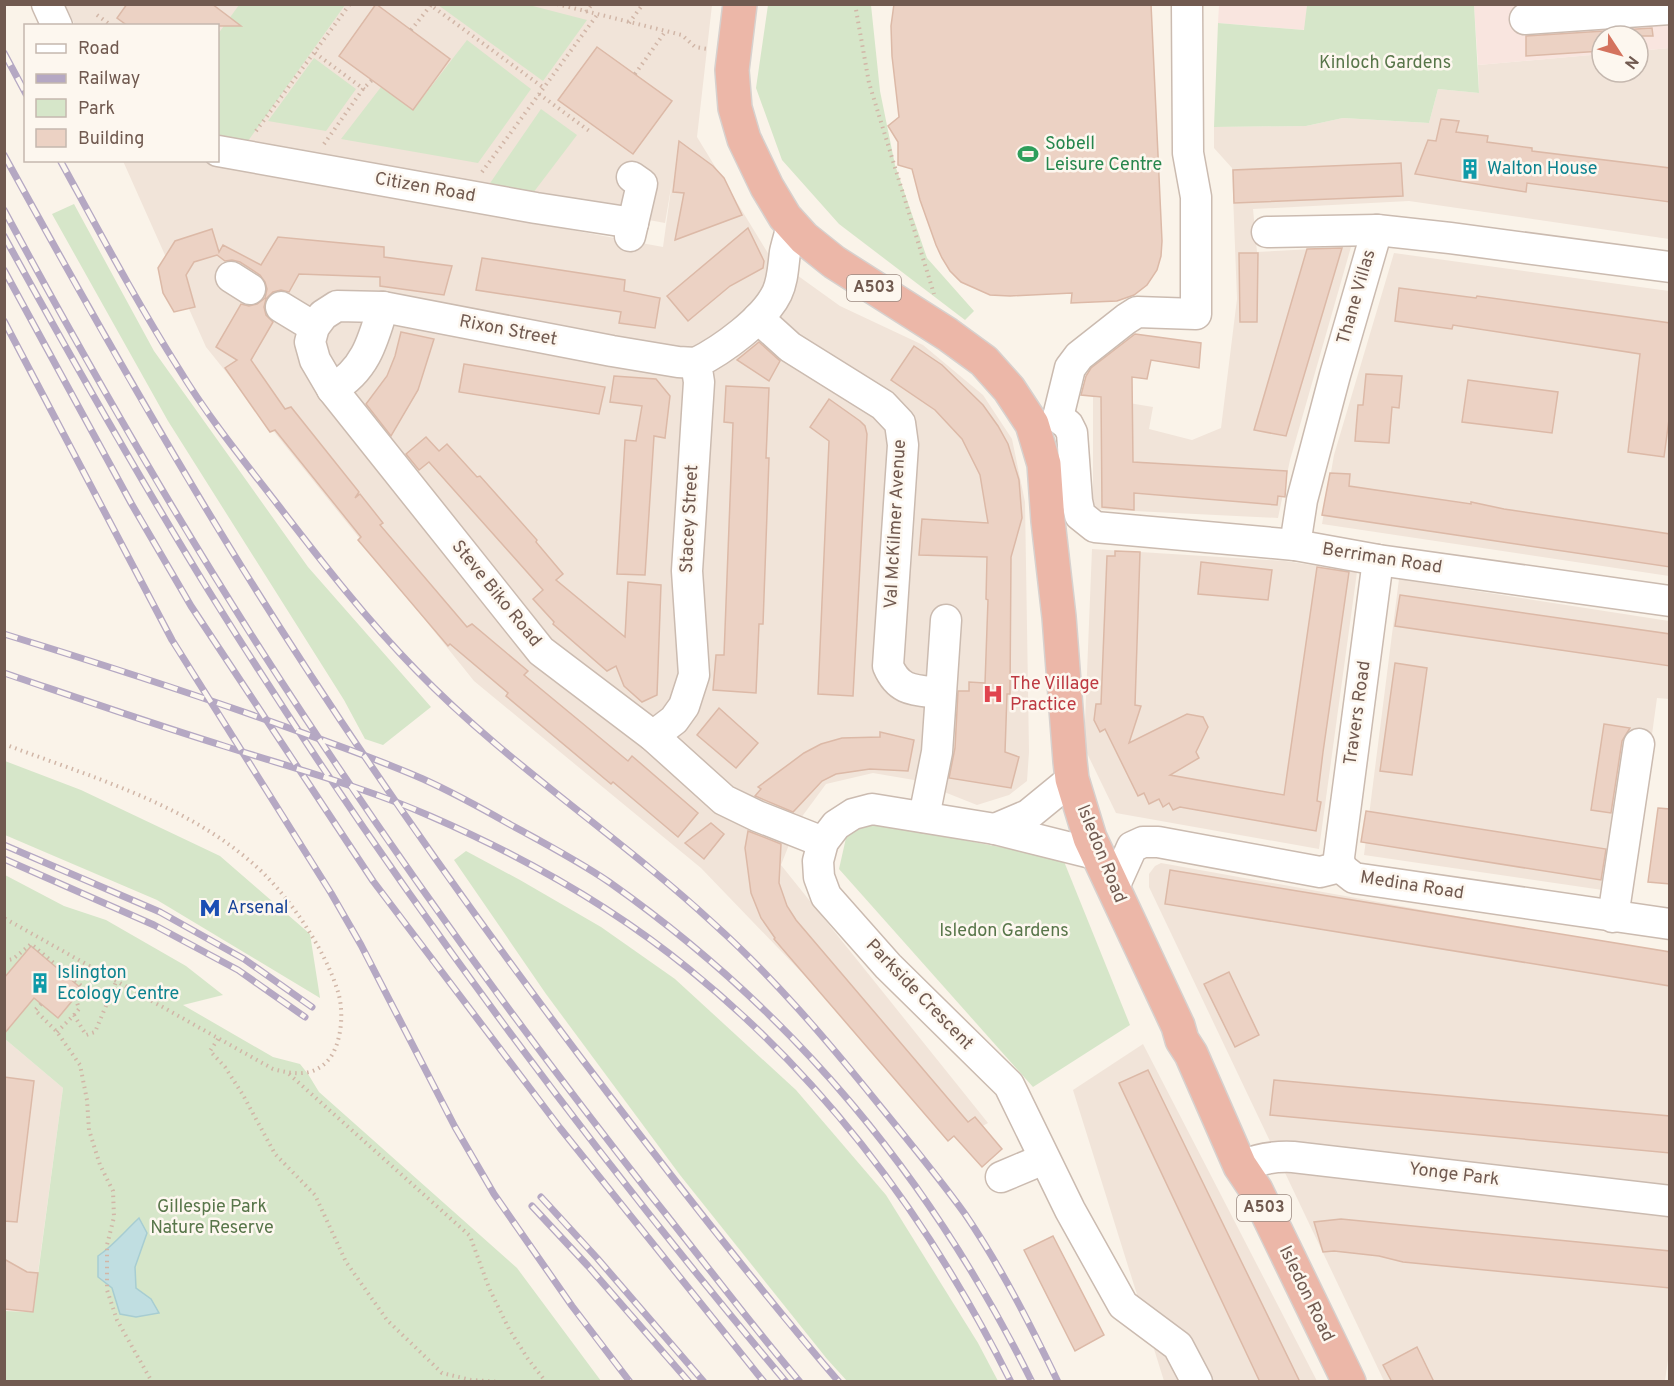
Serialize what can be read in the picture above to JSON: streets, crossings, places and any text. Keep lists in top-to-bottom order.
{
  "streets": {
    "highway": ["A503", "Isledon Road"],
    "street": [
      "Citizen Road",
      "Thane Villas",
      "Rixon Street",
      "Stacey Street",
      "Val McKilmer Avenue",
      "Berriman Road",
      "Steve Biko Road",
      "Travers Road",
      "Medina Road",
      "Parkside Crescent",
      "Yonge Park"
    ]
  },
  "crossings": [
    ["Thane Villas", "Berriman Road"],
    ["Rixon Street", "Stacey Street"],
    ["Rixon Street", "Steve Biko Road"],
    ["Stacey Street", "Steve Biko Road"],
    ["Berriman Road", "Travers Road"],
    ["Berriman Road", "Isledon Road"],
    ["Steve Biko Road", "Parkside Crescent"],
    ["Travers Road", "Medina Road"],
    ["Isledon Road", "Medina Road"],
    ["Isledon Road", "Yonge Park"]
  ],
  "parks": ["Kinloch Gardens", "Isledon Gardens", "Gillespie Park Nature Reserve"],
  "places": {
    "sports": ["Sobell Leisure Centre"],
    "building": ["Walton House", "Islington Ecology Centre"],
    "hospital": ["The Village Practice"],
    "metro station": ["Arsenal"]
  },
  "legend": [
    "Road",
    "Railway",
    "Park",
    "Building"
  ],
  "north": "bottom right"
}
